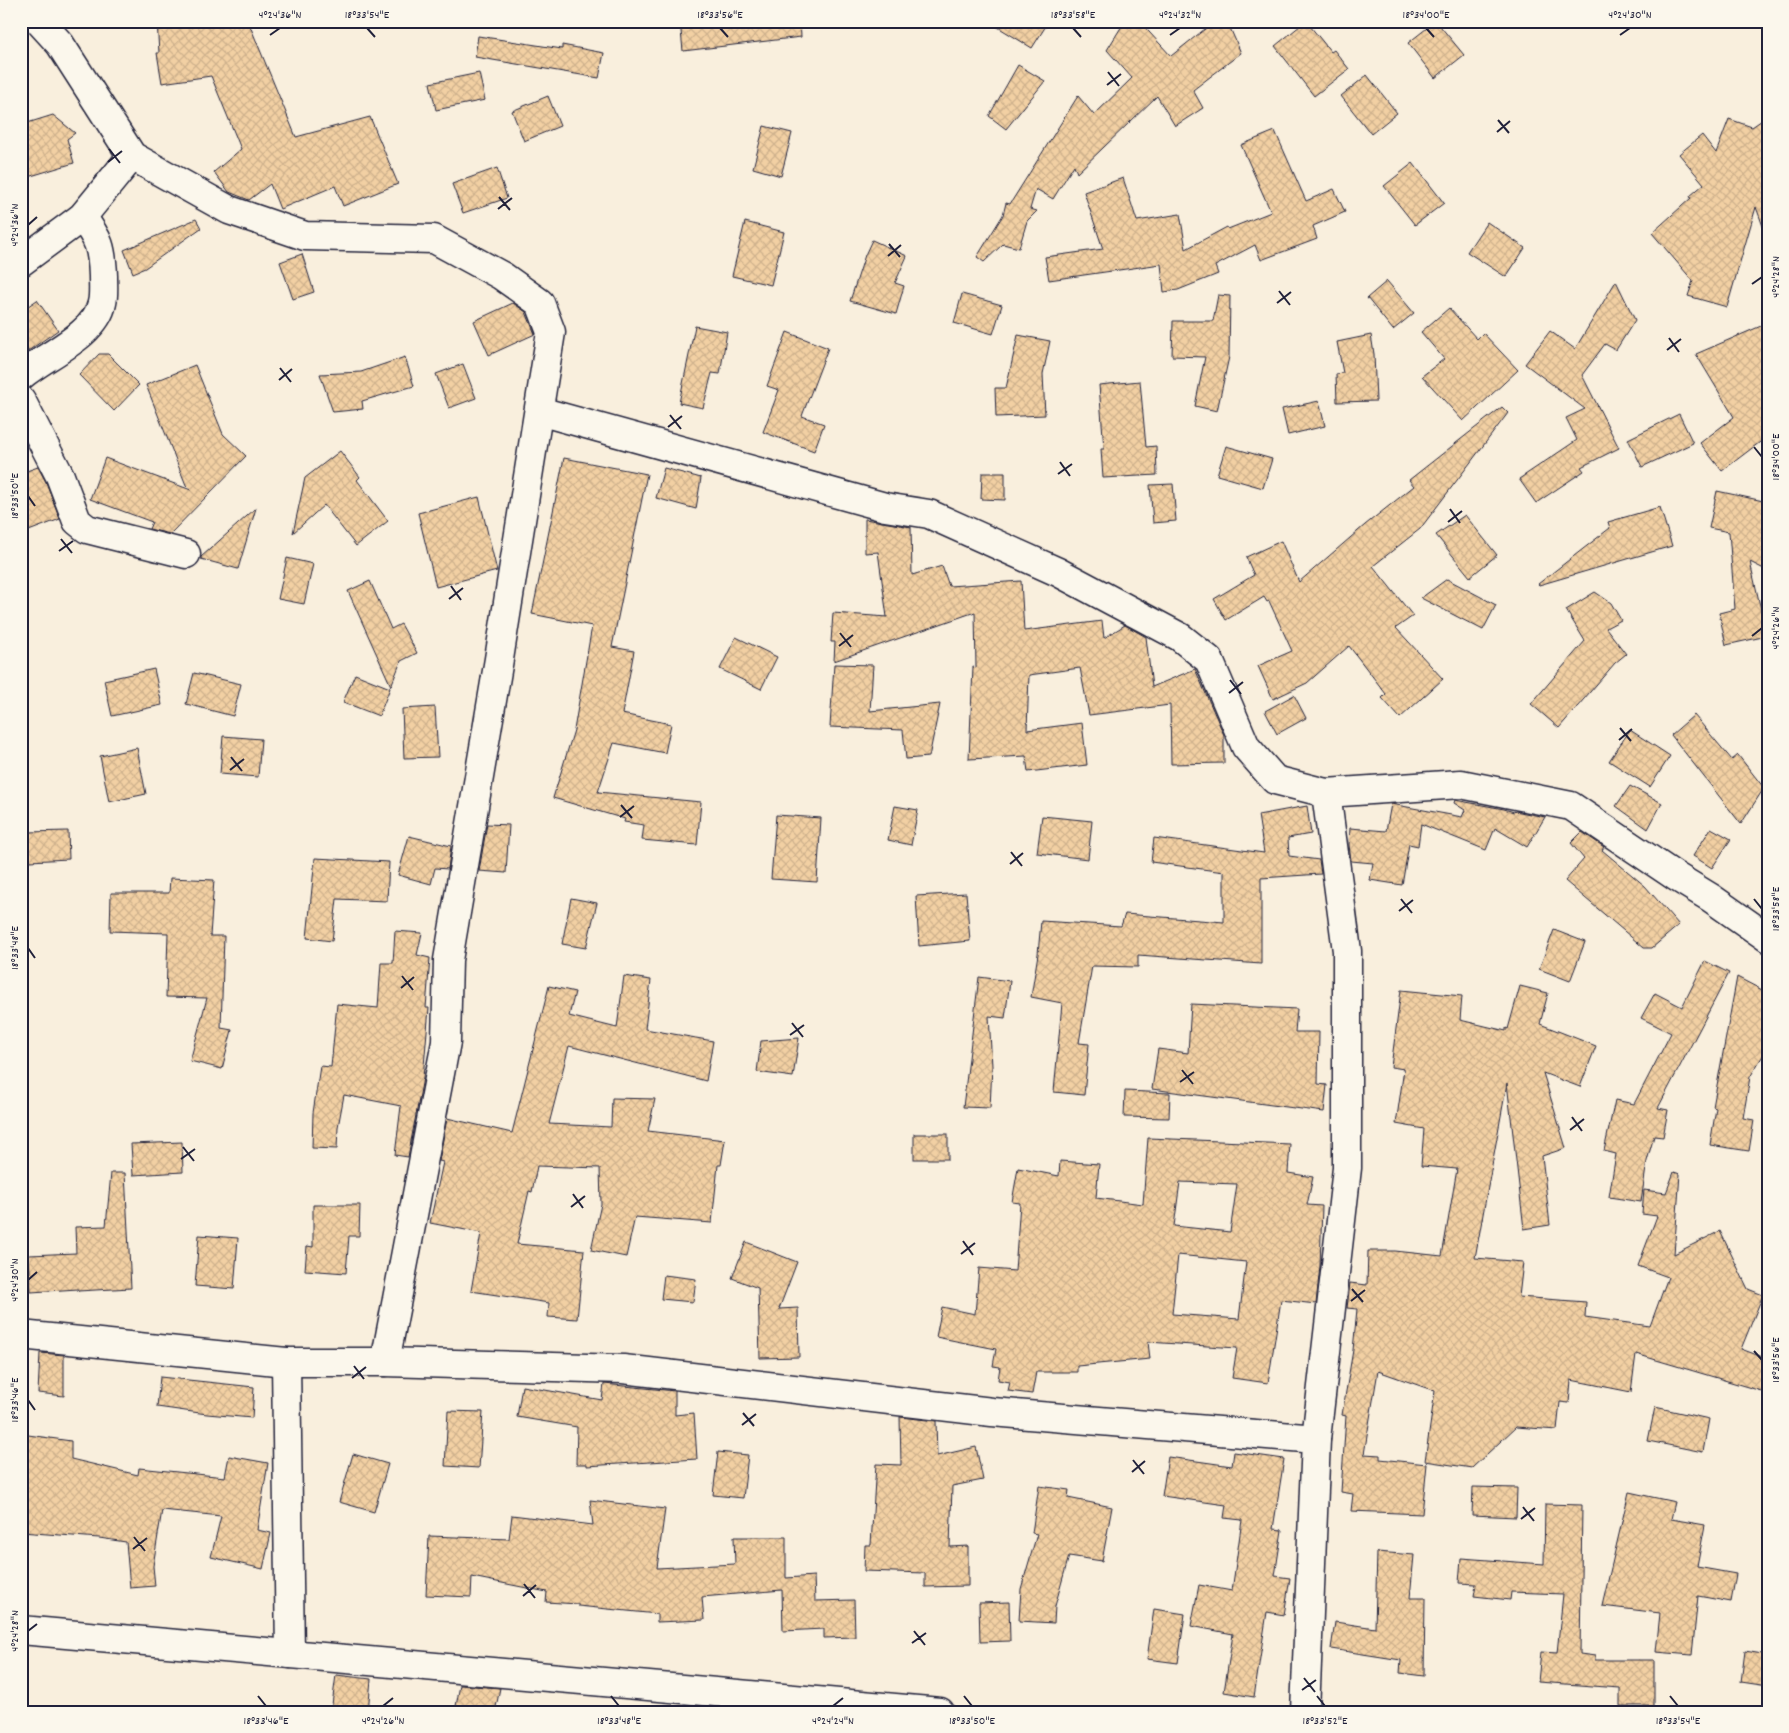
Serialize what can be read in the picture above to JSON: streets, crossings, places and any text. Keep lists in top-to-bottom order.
{
  "coordinates": [
    "4°24'36\"N",
    "18°33'54\"E",
    "18°33'56\"E",
    "18°33'58\"E",
    "4°24'32\"N",
    "18°34'00\"E",
    "4°24'30\"N",
    "4°24'28\"N",
    "18°33'50\"E",
    "4°24'26\"N",
    "18°33'48\"E",
    "18°33'46\"E",
    "4°24'24\"N",
    "18°33'52\"E"
  ]
}
